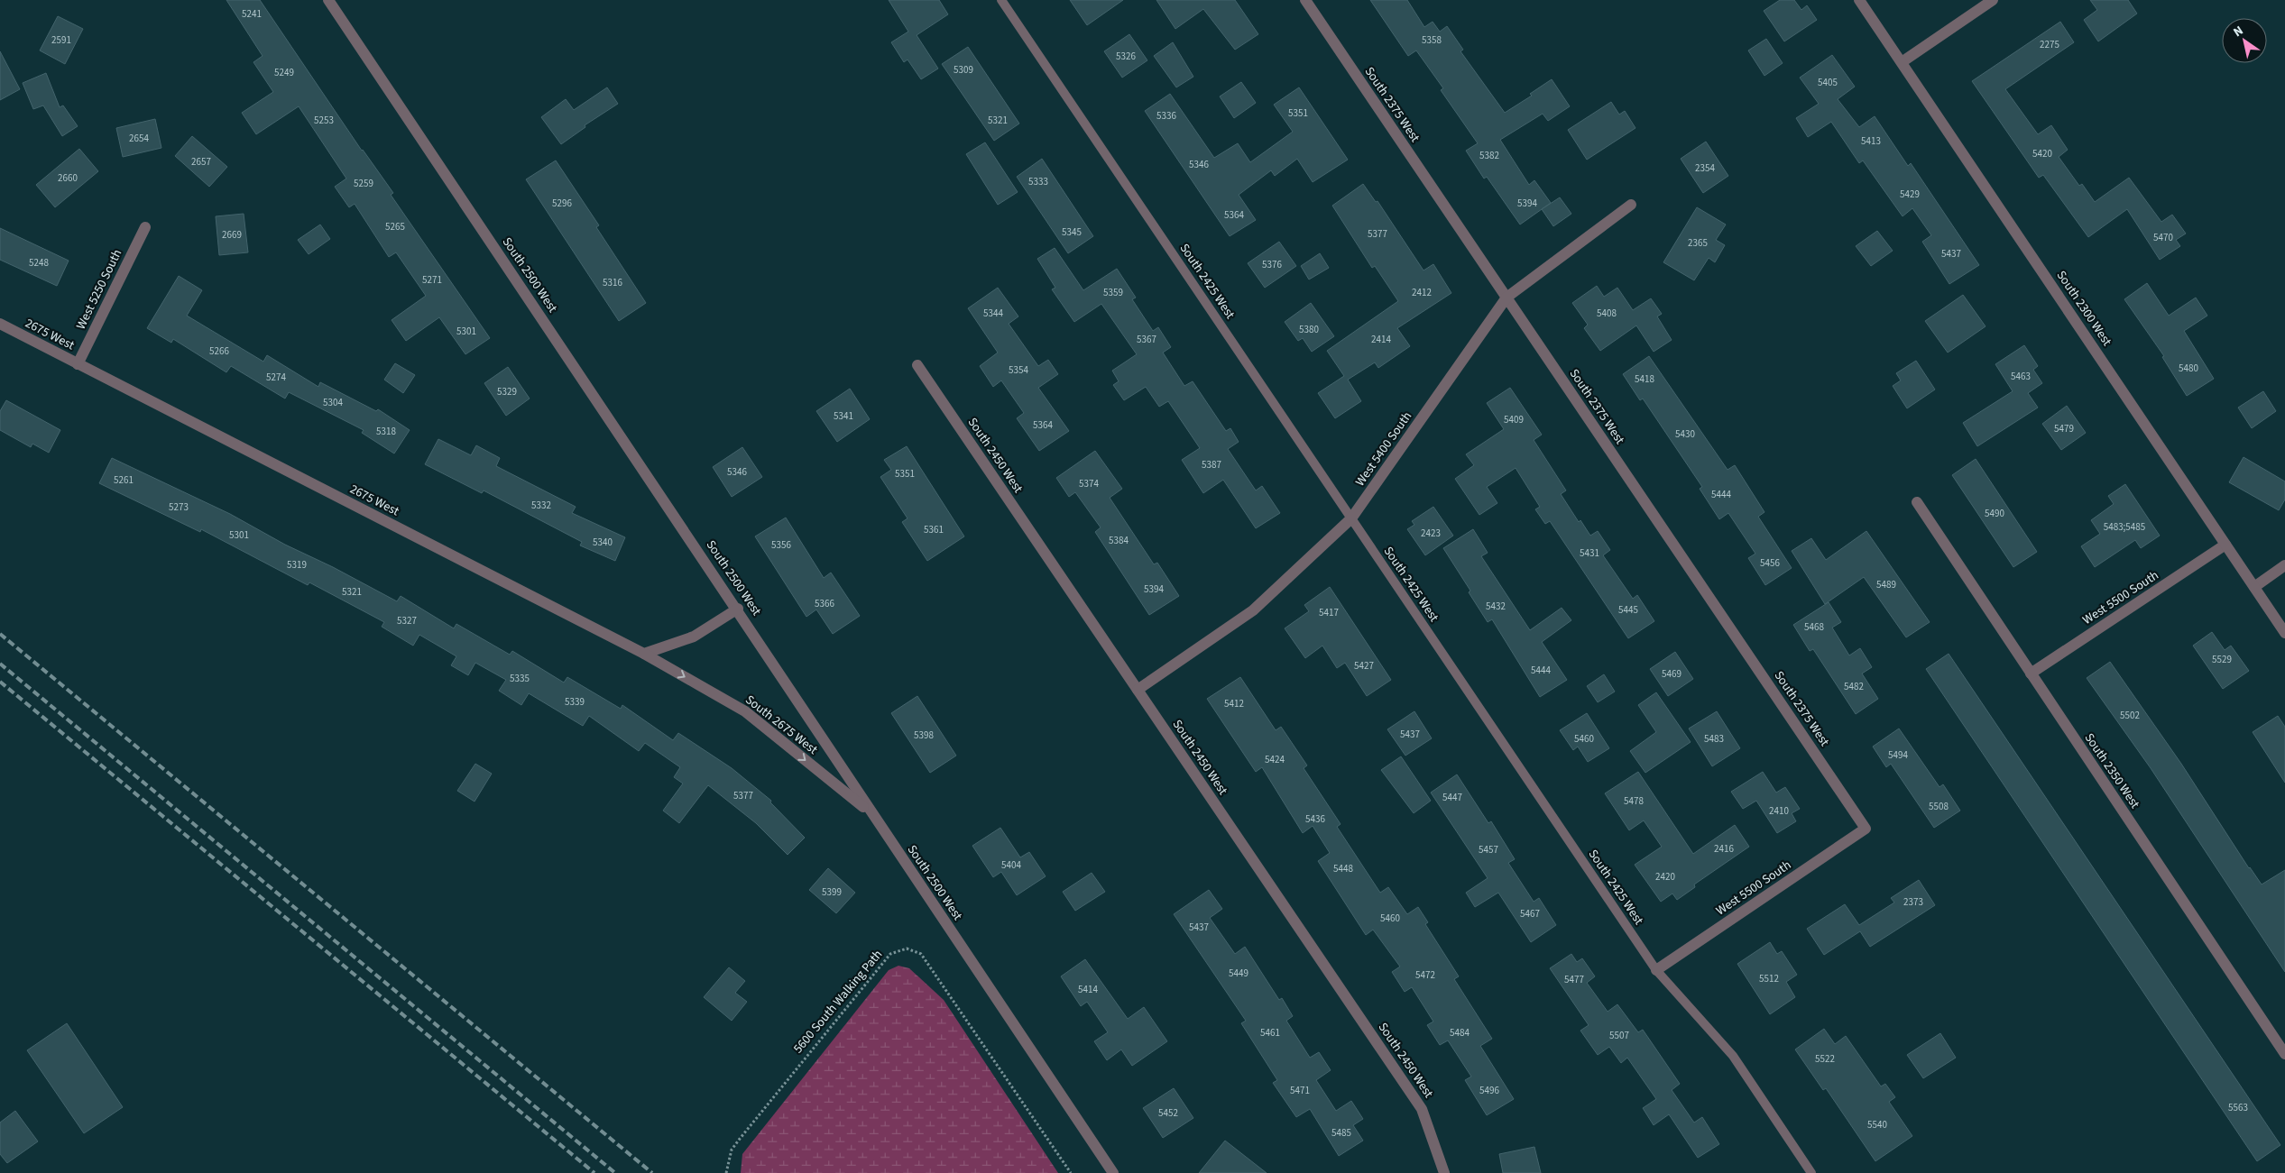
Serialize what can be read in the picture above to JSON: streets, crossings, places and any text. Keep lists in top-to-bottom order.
{
  "streets": {
    "street": [
      "South 2375 West",
      "South 2500 West",
      "West 5250 South",
      "South 2300 West",
      "2675 West",
      "West 5400 South",
      "South 2450 West",
      "West 5500 South",
      "South 2675 West",
      "South 2350 West"
    ],
    "lane": ["South 2425 West"],
    "path": ["5600 South Walking Path"]
  },
  "crossings": [
    ["South 2375 West", "West 5400 South"],
    ["South 2375 West", "West 5500 South"],
    ["South 2500 West", "South 2675 West"],
    ["South 2425 West", "West 5400 South"],
    ["South 2425 West", "West 5500 South"],
    ["West 5250 South", "2675 West"],
    ["South 2300 West", "West 5500 South"],
    ["2675 West", "South 2675 West"],
    ["West 5400 South", "South 2450 West"],
    ["West 5500 South", "South 2350 West"]
  ],
  "one_way": ["South 2675 West"],
  "house_numbers": [
    "5241",
    "2591",
    "5358",
    "2275",
    "5326",
    "5309",
    "5249",
    "5405",
    "5351",
    "5336",
    "5253",
    "5321",
    "2654",
    "5413",
    "5420",
    "5382",
    "2657",
    "5346",
    "2354",
    "2660",
    "5333",
    "5259",
    "5429",
    "5296",
    "5394",
    "5364",
    "5265",
    "5345",
    "5377",
    "2669",
    "5470",
    "2365",
    "5437",
    "5248",
    "5376",
    "5271",
    "5316",
    "5359",
    "2412",
    "5344",
    "5408",
    "5380",
    "5301",
    "5367",
    "2414",
    "5266",
    "5480",
    "5354",
    "5463",
    "5274",
    "5418",
    "5329",
    "5304",
    "5341",
    "5409",
    "5364",
    "5479",
    "5318",
    "5430",
    "5387",
    "5346",
    "5351",
    "5261",
    "5374",
    "5444",
    "5332",
    "5273",
    "5490",
    "5483;5485",
    "5361",
    "2423",
    "5301",
    "5384",
    "5340",
    "5356",
    "5431",
    "5456",
    "5319",
    "5489",
    "5394",
    "5321",
    "5366",
    "5432",
    "5445",
    "5417",
    "5327",
    "5468",
    "5529",
    "5427",
    "5444",
    "5469",
    "5335",
    "5482",
    "5339",
    "5412",
    "5502",
    "5437",
    "5398",
    "5460",
    "5483",
    "5494",
    "5424",
    "5377",
    "5447",
    "5478",
    "5508",
    "2410",
    "5436",
    "2416",
    "5457",
    "5404",
    "5448",
    "2420",
    "5399",
    "2373",
    "5467",
    "5460",
    "5437",
    "5449",
    "5472",
    "5512",
    "5477",
    "5414",
    "5461",
    "5484",
    "5507",
    "5522",
    "5471",
    "5496",
    "5563",
    "5452",
    "5540",
    "5485"
  ],
  "north": "top left"
}
